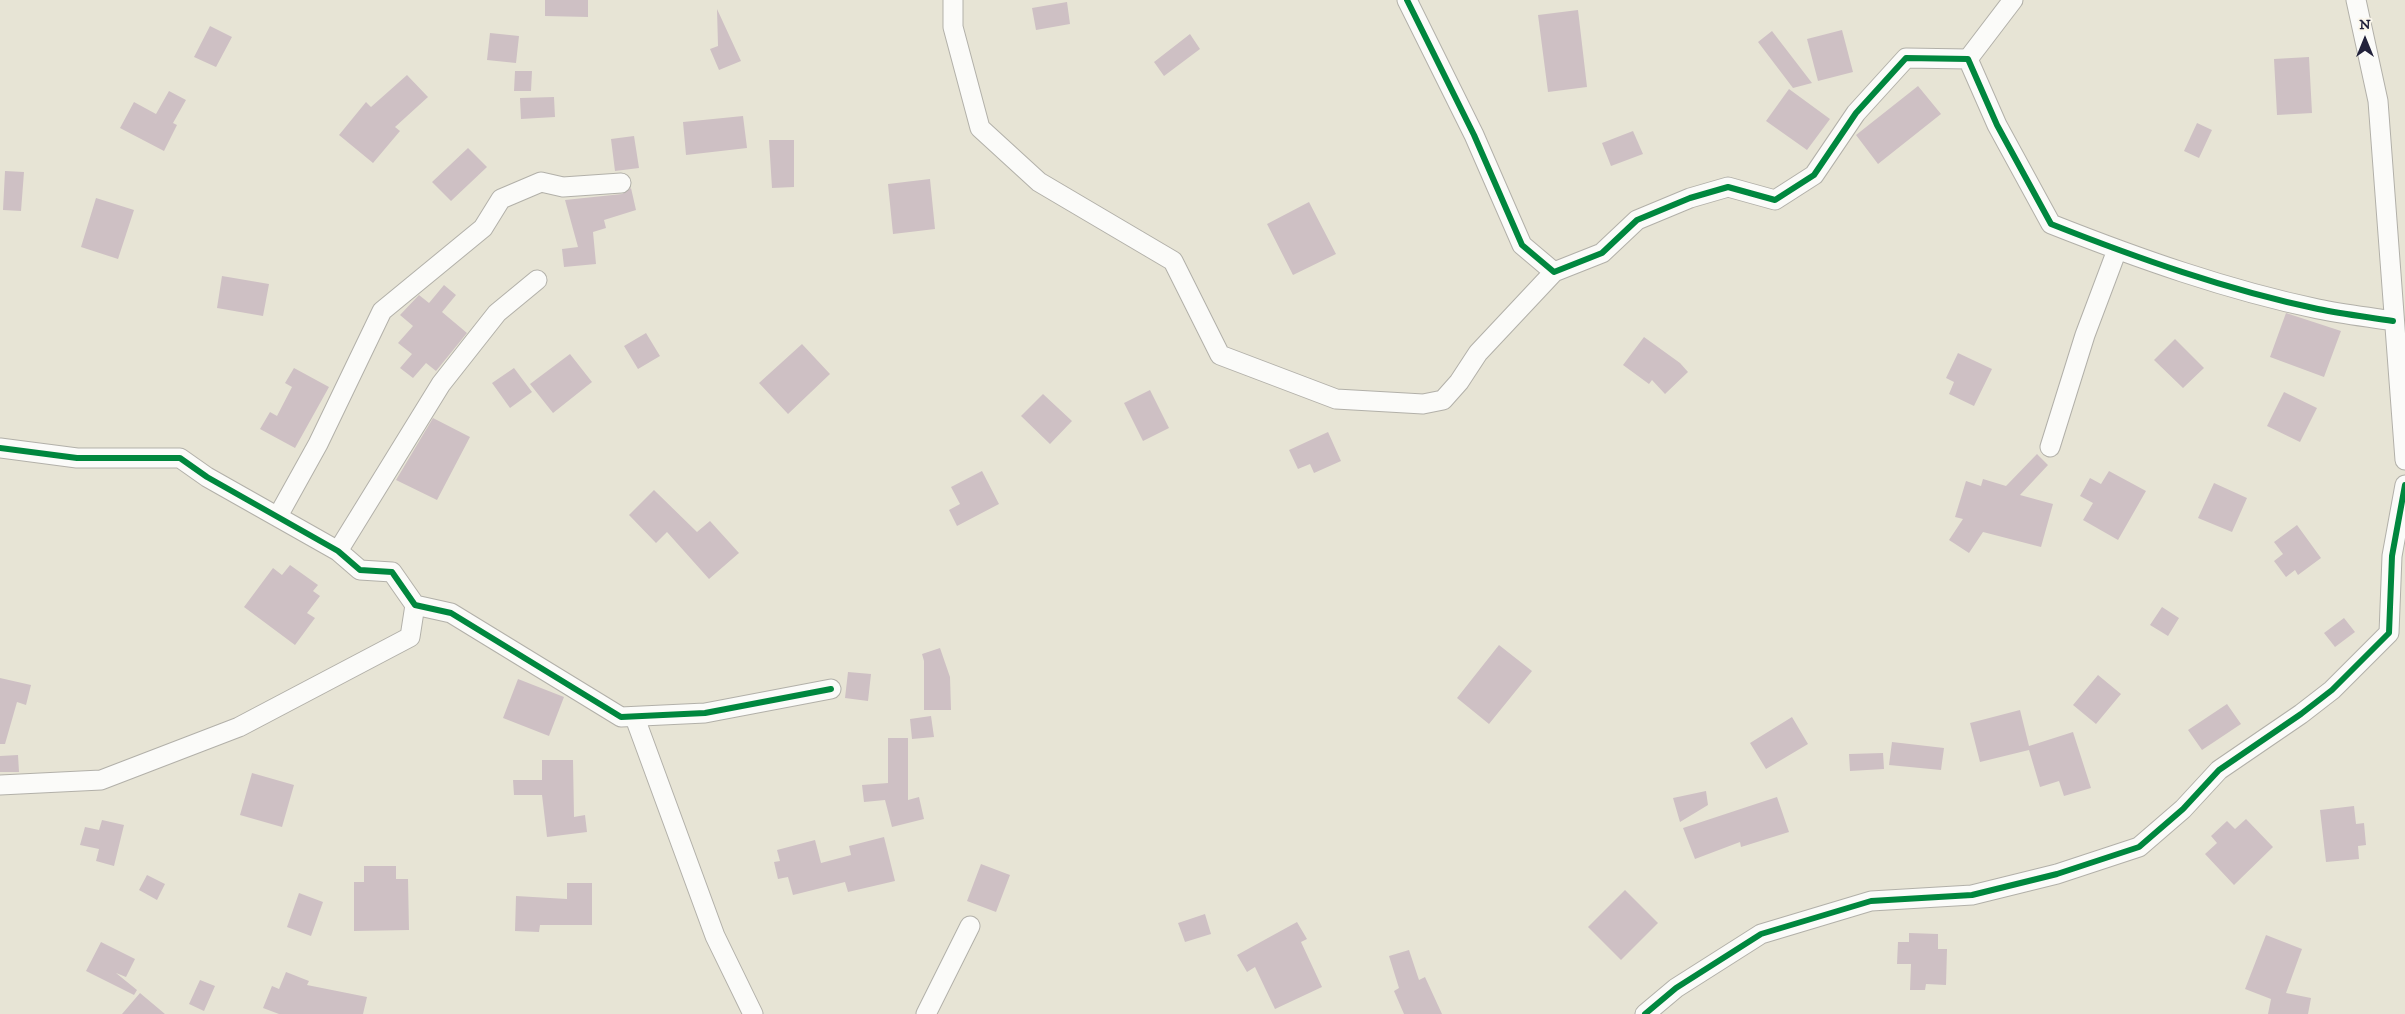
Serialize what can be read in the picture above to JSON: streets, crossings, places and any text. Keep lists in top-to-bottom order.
{
  "north": "top"
}
